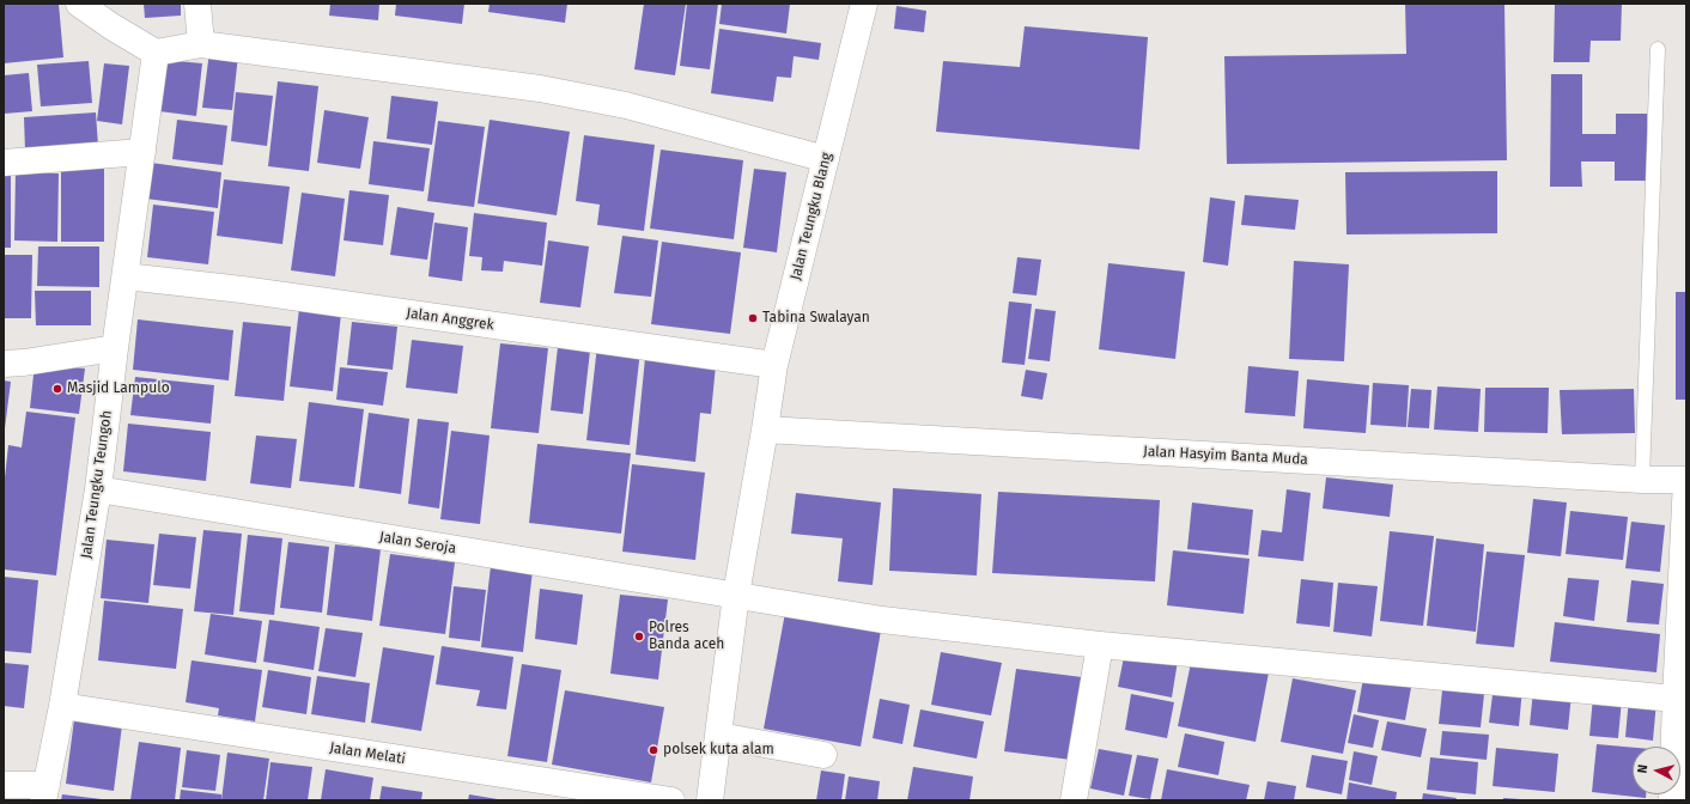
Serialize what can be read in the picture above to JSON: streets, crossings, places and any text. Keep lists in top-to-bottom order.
{
  "streets": {
    "street": [
      "Jalan Teungku Blang",
      "Jalan Anggrek",
      "Jalan Hasyim Banta Muda",
      "Jalan Teungku Teungoh",
      "Jalan Seroja",
      "Jalan Melati"
    ]
  },
  "crossings": [
    ["Jalan Teungku Blang", "Jalan Anggrek"],
    ["Jalan Teungku Blang", "Jalan Hasyim Banta Muda"],
    ["Jalan Teungku Blang", "Jalan Seroja"],
    ["Jalan Anggrek", "Jalan Teungku Teungoh"],
    ["Jalan Teungku Teungoh", "Jalan Seroja"],
    ["Jalan Teungku Teungoh", "Jalan Melati"]
  ],
  "places": [
    "Tabina Swalayan",
    "Masjid Lampulo",
    "Polres Banda aceh",
    "polsek kuta alam"
  ],
  "north": "left"
}
